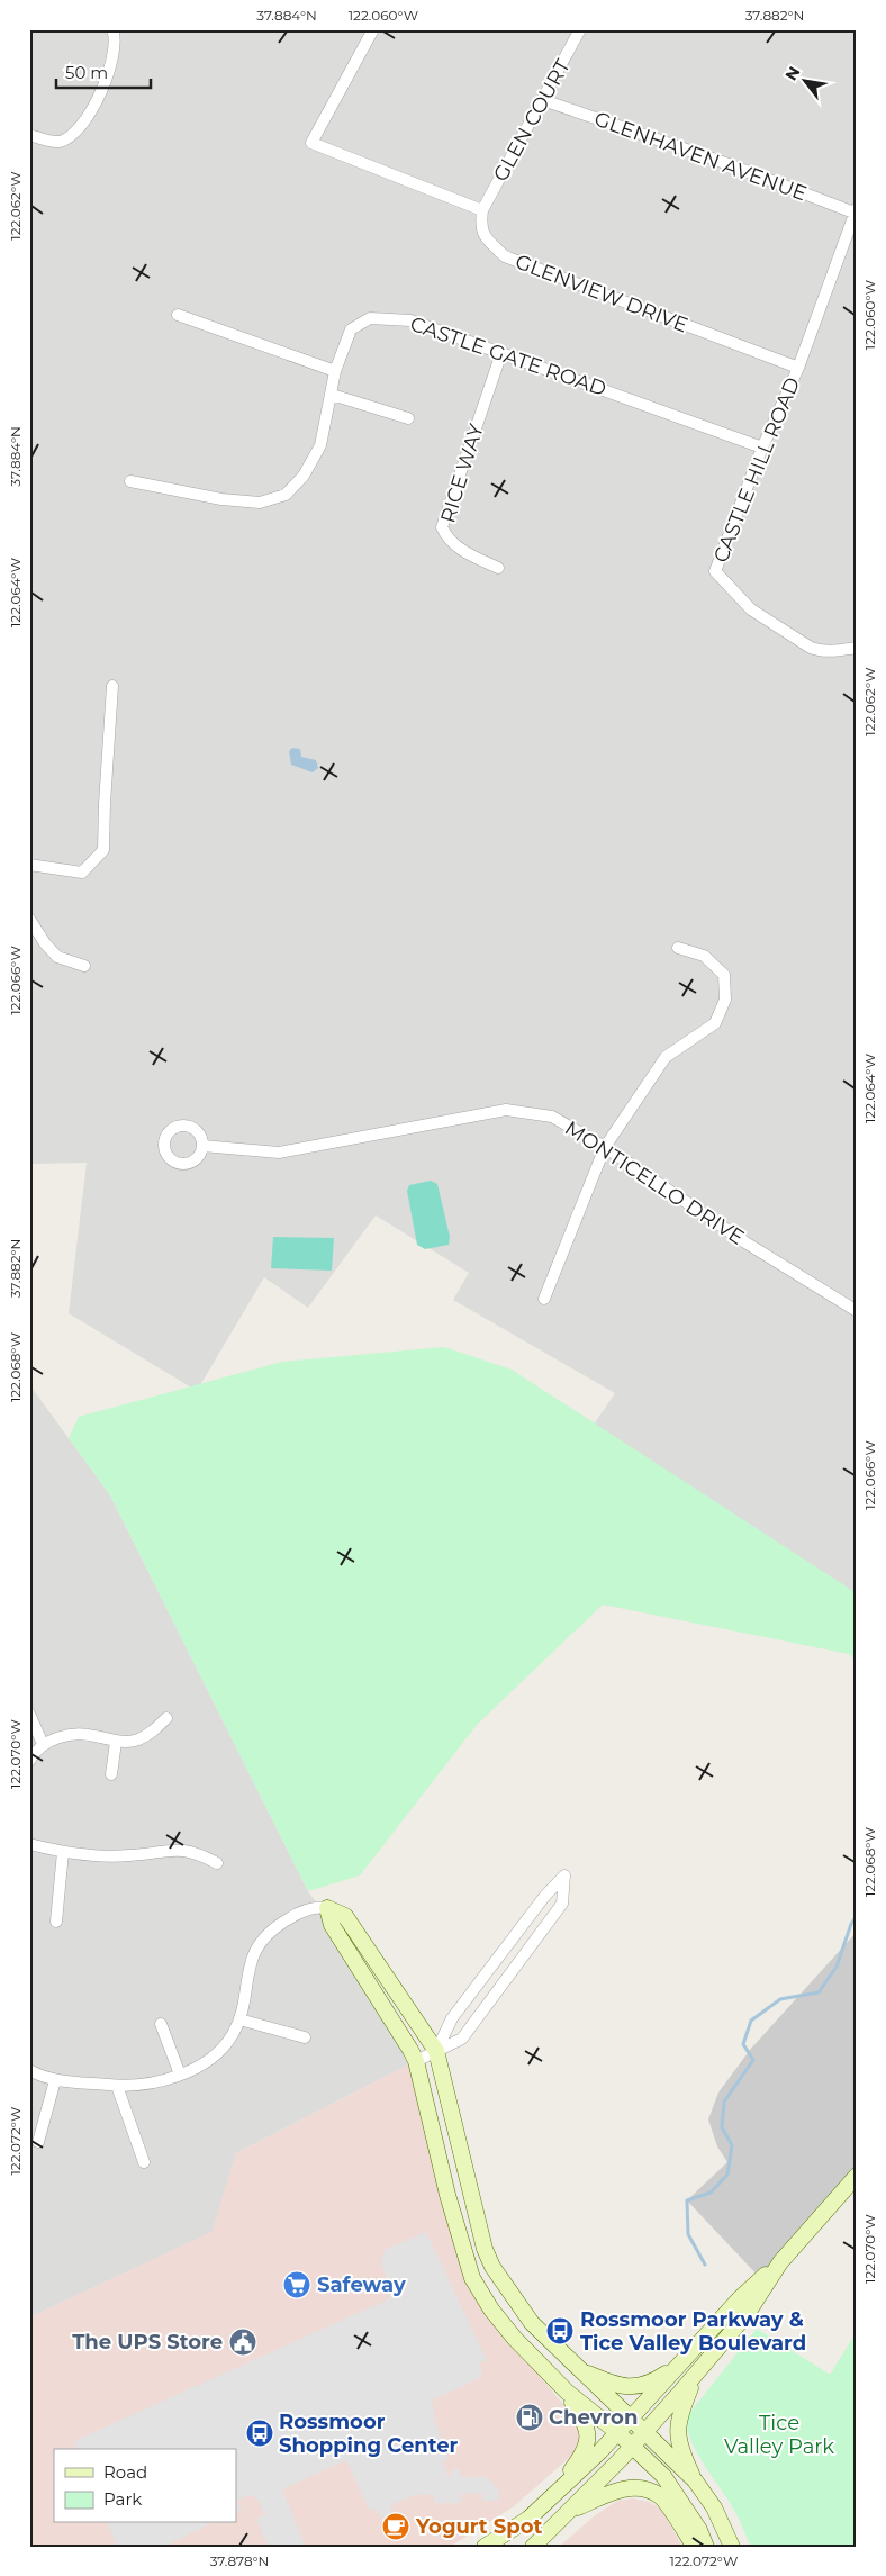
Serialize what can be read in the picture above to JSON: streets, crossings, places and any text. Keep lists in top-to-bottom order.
{
  "streets": {
    "street": [
      "GLEN COURT",
      "GLENHAVEN AVENUE",
      "GLENVIEW DRIVE",
      "CASTLE GATE ROAD",
      "CASTLE HILL ROAD",
      "RICE WAY",
      "MONTICELLO DRIVE"
    ]
  },
  "crossings": [
    ["GLEN COURT", "GLENHAVEN AVENUE"],
    ["GLEN COURT", "GLENVIEW DRIVE"],
    ["GLENHAVEN AVENUE", "CASTLE HILL ROAD"],
    ["GLENVIEW DRIVE", "CASTLE HILL ROAD"],
    ["CASTLE GATE ROAD", "CASTLE HILL ROAD"],
    ["CASTLE GATE ROAD", "RICE WAY"]
  ],
  "parks": ["Tice Valley Park"],
  "places": {
    "supermarket": ["Safeway"],
    "bus stop": ["Rossmoor Parkway & Tice Valley Boulevard", "Rossmoor Shopping Center"],
    "public building": ["The UPS Store"],
    "fuel station": ["Chevron"],
    "cafe": ["Yogurt Spot"]
  },
  "legend": ["Road", "Park"],
  "scale_bar": "50 m",
  "north": "top left",
  "coordinates": [
    "37.884°N",
    "122.060°W",
    "37.882°N",
    "122.062°W",
    "122.064°W",
    "122.066°W",
    "122.068°W",
    "122.070°W",
    "122.072°W",
    "37.878°N"
  ]
}
